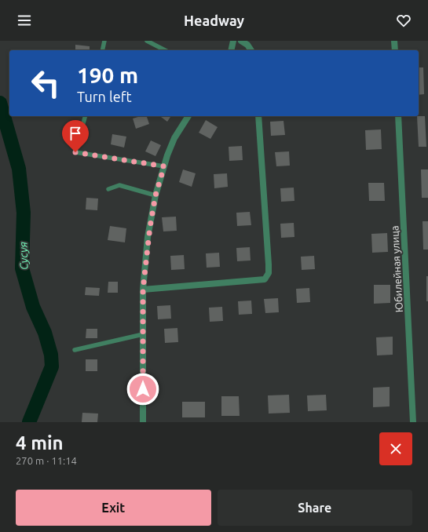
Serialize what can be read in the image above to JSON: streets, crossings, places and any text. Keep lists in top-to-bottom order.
{
  "streets": {
    "street": ["Юбилейная улица"]
  },
  "water": ["Сусуя"],
  "page": {
    "header": "Headway",
    "turn": ["190 m", "Turn left"],
    "heading": ["4 min", "270 m · 11:14"],
    "buttons": ["Exit", "Share"]
  }
}
